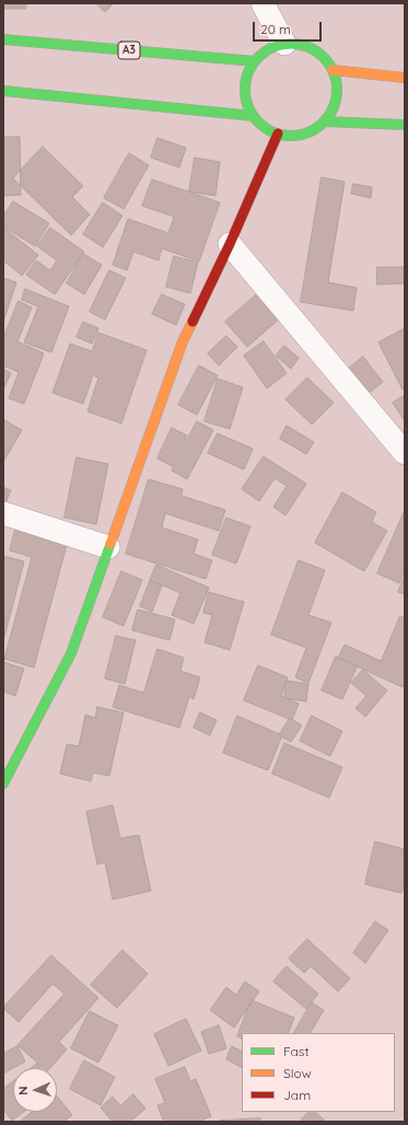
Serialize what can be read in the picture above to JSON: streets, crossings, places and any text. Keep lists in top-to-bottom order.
{
  "streets": {
    "main road": ["A3"]
  },
  "legend": ["Fast", "Slow", "Jam"],
  "scale_bar": "20 m",
  "north": "left"
}
